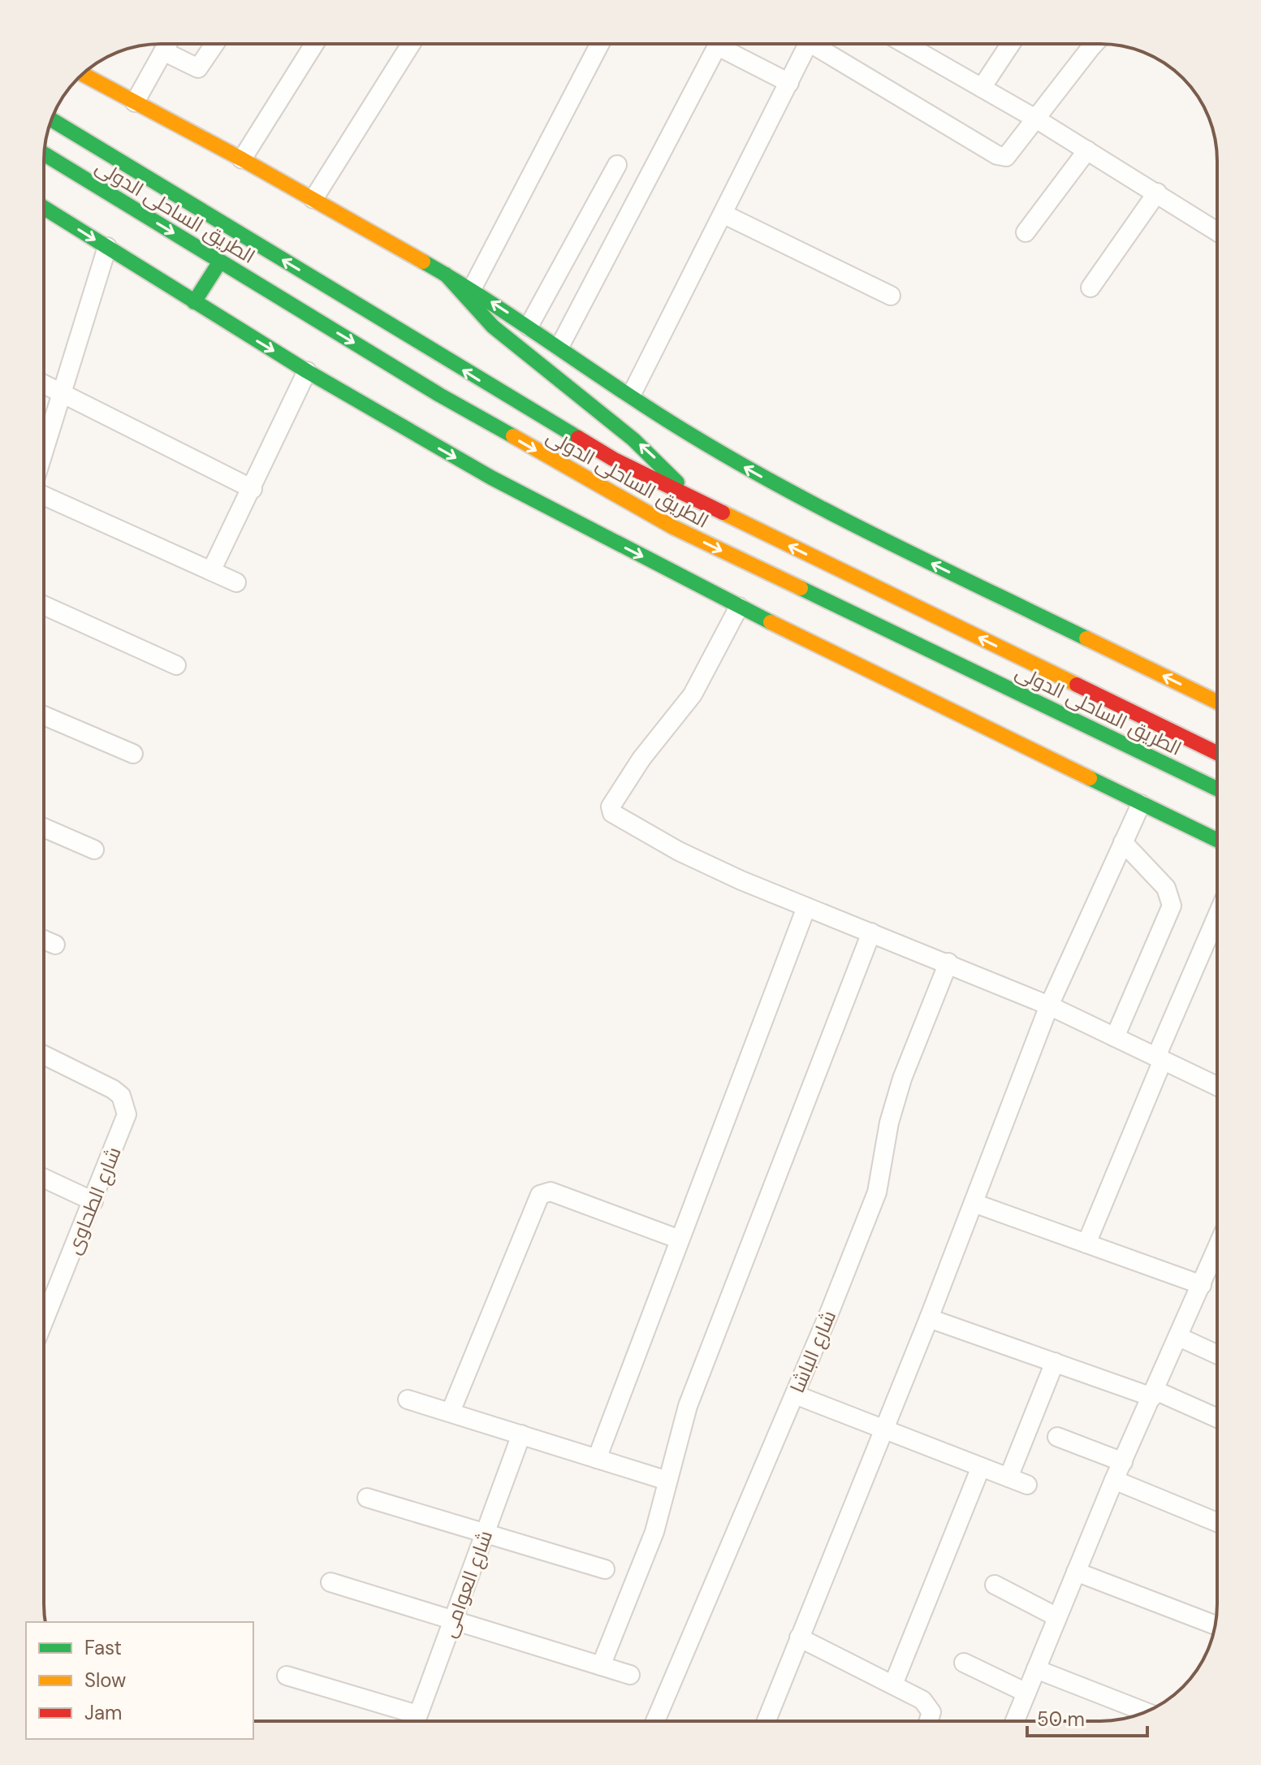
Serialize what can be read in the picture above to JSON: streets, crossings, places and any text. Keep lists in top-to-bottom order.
{
  "streets": {
    "main road": ["الطريق الساحلى الدولى"],
    "street": ["شارع الطحاوى", "شارع الباشا", "شارع العوامى"]
  },
  "legend": ["Fast", "Slow", "Jam"],
  "scale_bar": "50 m"
}
